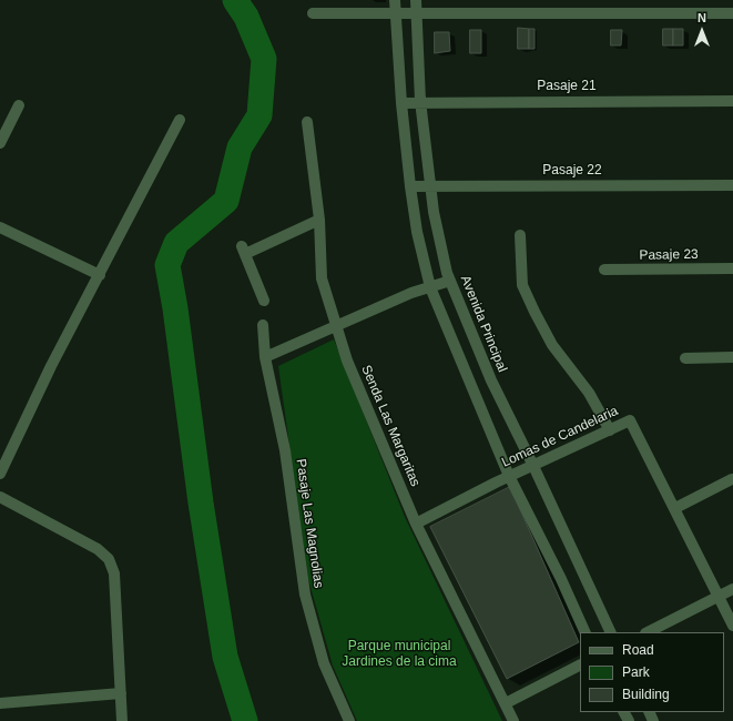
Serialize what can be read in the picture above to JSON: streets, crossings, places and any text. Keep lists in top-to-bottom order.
{
  "streets": {
    "street": [
      "Pasaje 21",
      "Pasaje 22",
      "Pasaje 23",
      "Avenida Principal",
      "Senda Las Margaritas",
      "Lomas de Candelaria",
      "Pasaje Las Magnolias"
    ]
  },
  "crossings": [
    ["Pasaje 21", "Avenida Principal"],
    ["Pasaje 22", "Avenida Principal"],
    ["Avenida Principal", "Lomas de Candelaria"],
    ["Senda Las Margaritas", "Lomas de Candelaria"]
  ],
  "parks": ["Parque municipal Jardines de la cima"],
  "legend": ["Road", "Park", "Building"],
  "north": "top"
}
